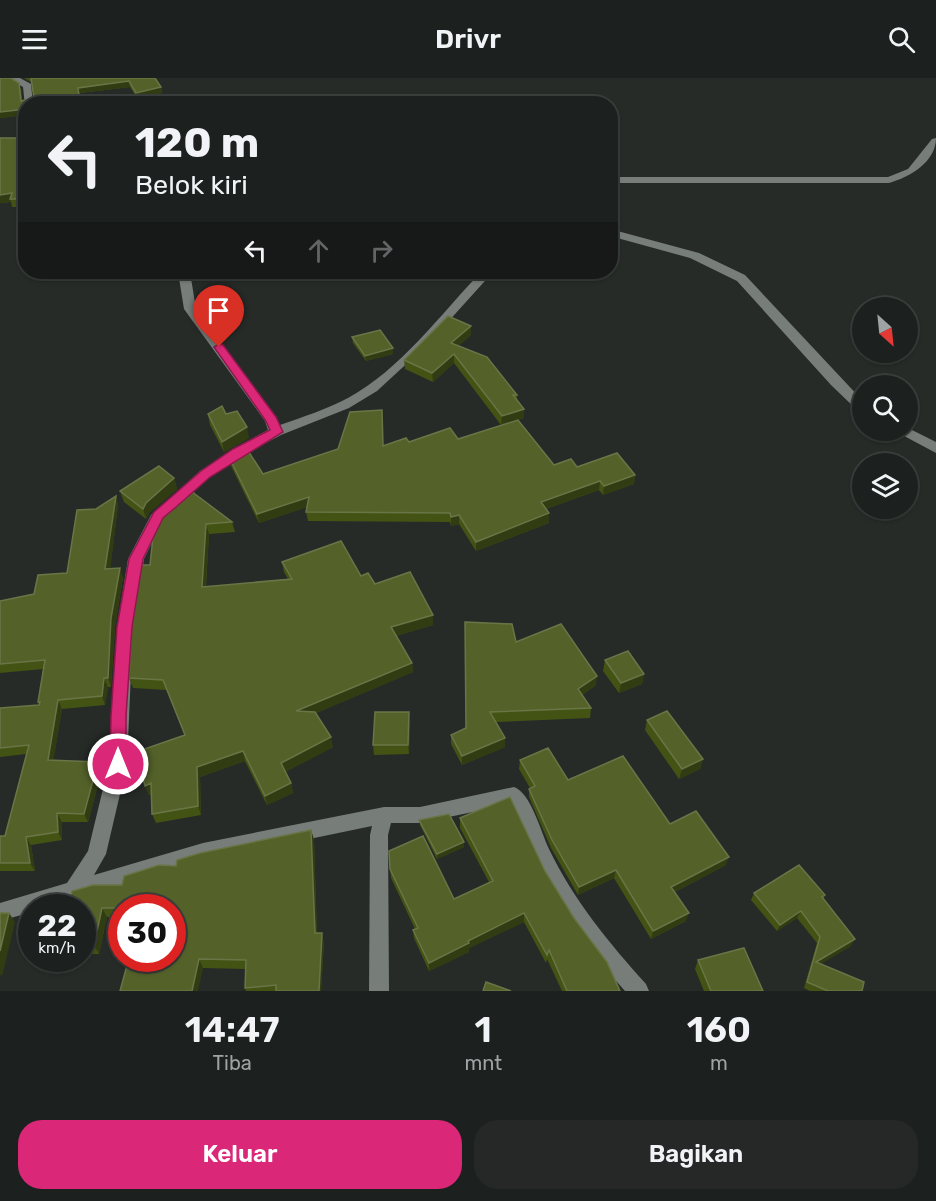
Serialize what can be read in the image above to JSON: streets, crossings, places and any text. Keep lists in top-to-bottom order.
{
  "north": "bottom right",
  "page": {
    "header": "Drivr",
    "turn": ["120 m", "Belok kiri"],
    "speed": "22 km/h",
    "limit": "30",
    "eta": [
      "14:47",
      "Tiba",
      "1",
      "mnt",
      "160",
      "m"
    ],
    "buttons": ["Keluar", "Bagikan"]
  }
}
